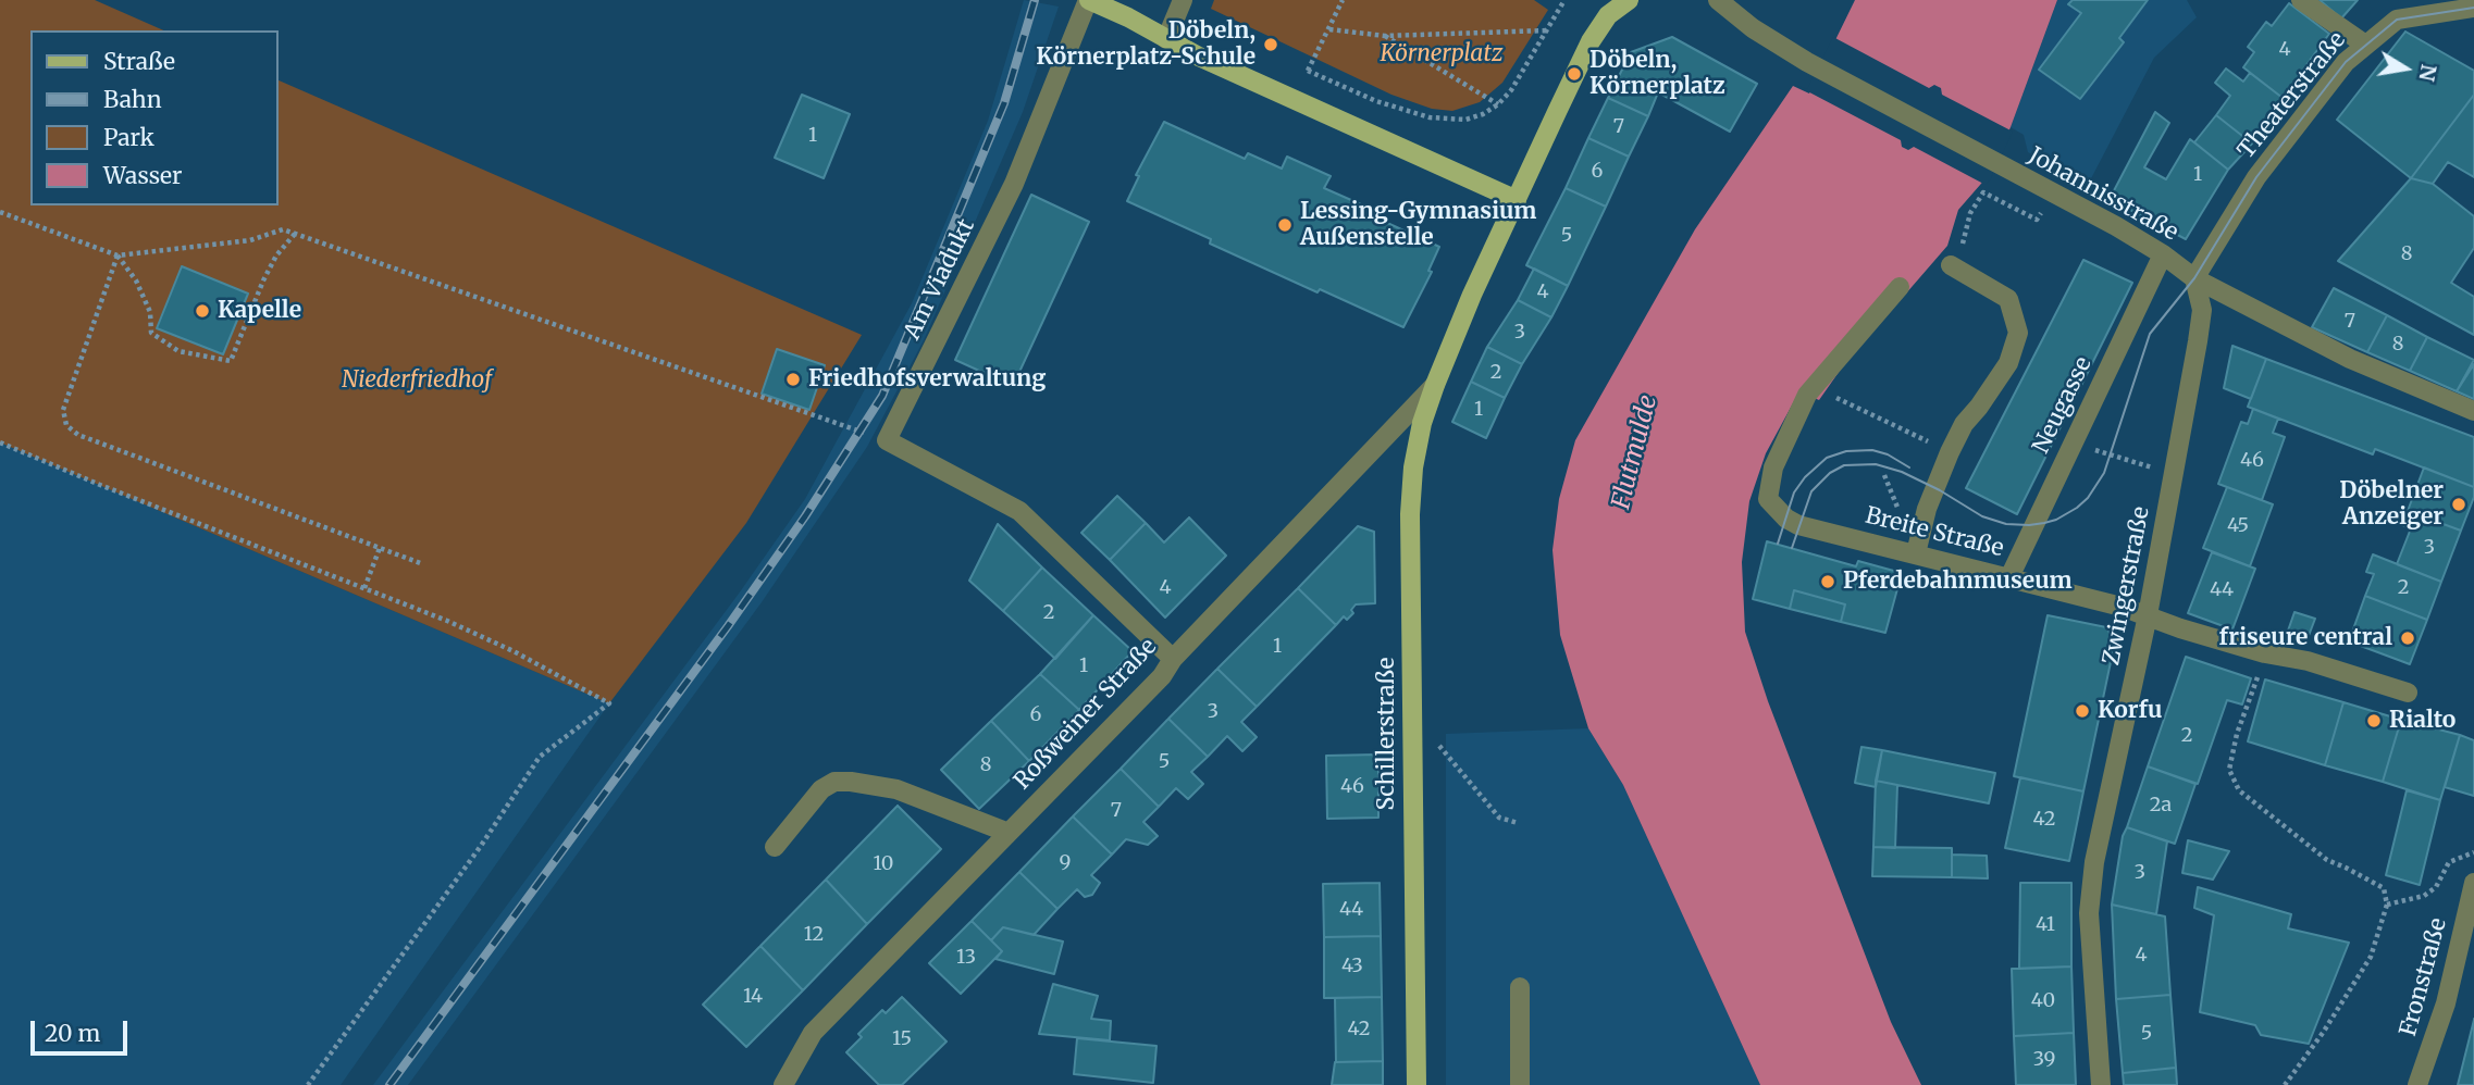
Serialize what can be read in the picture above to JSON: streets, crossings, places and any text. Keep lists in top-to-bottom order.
{
  "streets": {
    "main road": ["Schillerstraße"],
    "street": [
      "Theaterstraße",
      "Johannisstraße",
      "Am Viadukt",
      "Neugasse",
      "Breite Straße",
      "Zwingerstraße",
      "Roßweiner Straße",
      "Fronstraße"
    ]
  },
  "crossings": [
    ["Theaterstraße", "Johannisstraße"],
    ["Theaterstraße", "Zwingerstraße"],
    ["Johannisstraße", "Neugasse"],
    ["Johannisstraße", "Zwingerstraße"],
    ["Neugasse", "Breite Straße"],
    ["Breite Straße", "Zwingerstraße"],
    ["Roßweiner Straße", "Schillerstraße"]
  ],
  "water": ["Flutmulde"],
  "parks": ["Körnerplatz", "Niederfriedhof"],
  "places": [
    "Döbeln, Körnerplatz-Schule",
    "Döbeln, Körnerplatz",
    "Lessing-Gymnasium Außenstelle",
    "Kapelle",
    "Friedhofsverwaltung",
    "Döbelner Anzeiger",
    "Pferdebahnmuseum",
    "friseure central",
    "Korfu",
    "Rialto"
  ],
  "house_numbers": [
    "4",
    "7",
    "1",
    "6",
    "1",
    "5",
    "8",
    "4",
    "7",
    "3",
    "8",
    "2",
    "1",
    "46",
    "45",
    "3",
    "4",
    "2",
    "44",
    "2",
    "1",
    "1",
    "3",
    "6",
    "2",
    "5",
    "8",
    "46",
    "2a",
    "7",
    "42",
    "9",
    "10",
    "3",
    "44",
    "41",
    "12",
    "4",
    "13",
    "43",
    "14",
    "40",
    "42",
    "5",
    "15",
    "39"
  ],
  "legend": [
    "Straße",
    "Bahn",
    "Park",
    "Wasser"
  ],
  "scale_bar": "20 m",
  "north": "right"
}
